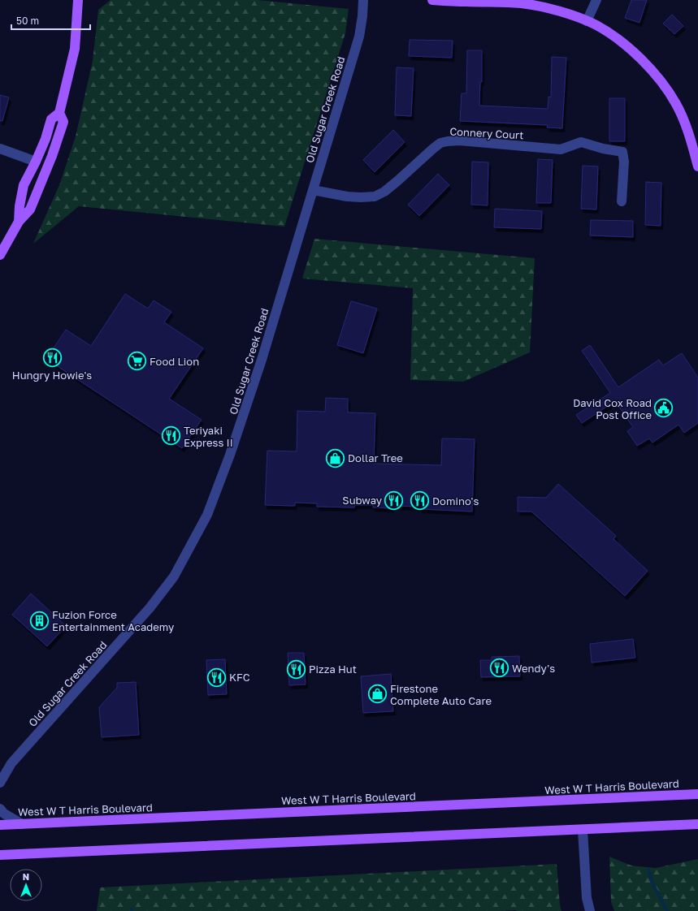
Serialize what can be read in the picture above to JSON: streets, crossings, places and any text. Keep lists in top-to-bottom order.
{
  "streets": {
    "main road": ["West W T Harris Boulevard"],
    "street": ["Old Sugar Creek Road", "Connery Court"]
  },
  "crossings": [
    ["Old Sugar Creek Road", "Connery Court"]
  ],
  "places": {
    "restaurant": [
      "Hungry Howie's",
      "Teriyaki Express II",
      "Subway",
      "Domino's",
      "Wendy's",
      "Pizza Hut",
      "KFC"
    ],
    "supermarket": ["Food Lion"],
    "public building": ["David Cox Road Post Office"],
    "shop": ["Dollar Tree", "Firestone Complete Auto Care"],
    "building": ["Fuzion Force Entertainment Academy"]
  },
  "scale_bar": "50 m",
  "north": "top"
}
